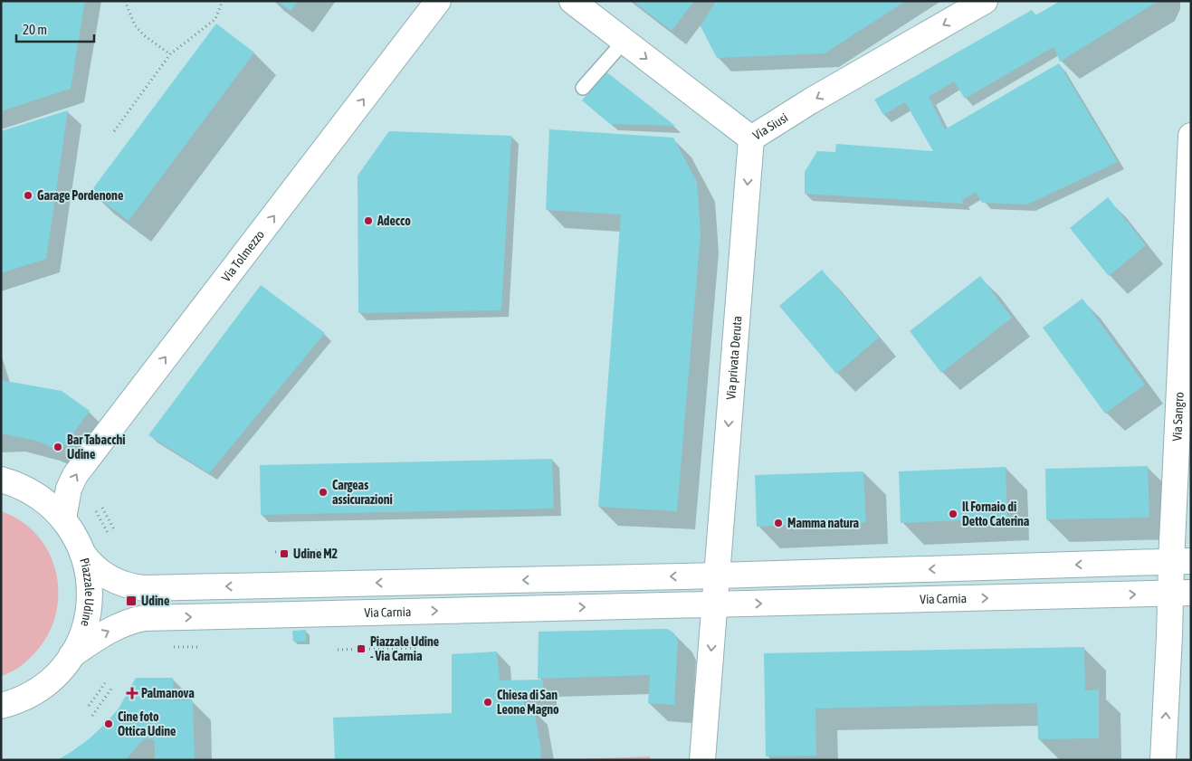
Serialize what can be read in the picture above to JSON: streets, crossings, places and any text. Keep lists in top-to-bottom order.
{
  "streets": {
    "street": [
      "Via Siusi",
      "Via Tolmezzo",
      "Via privata Deruta",
      "Via Sangro",
      "Piazzale Udine",
      "Via Carnia"
    ]
  },
  "crossings": [
    ["Via Siusi", "Via privata Deruta"],
    ["Via Tolmezzo", "Piazzale Udine"],
    ["Piazzale Udine", "Via Carnia"]
  ],
  "one_way": ["Via Tolmezzo", "Via privata Deruta"],
  "places": {
    "other": [
      "Garage Pordenone",
      "Adecco",
      "Bar Tabacchi Udine",
      "Cargeas assicurazioni",
      "Il Fornaio di Detto Caterina",
      "Mamma natura",
      "Chiesa di San Leone Magno",
      "Cine foto Ottica Udine"
    ],
    "transit": ["Udine M2", "Udine", "Piazzale Udine - Via Carnia"],
    "health": ["Palmanova"]
  },
  "scale_bar": "20 m"
}
